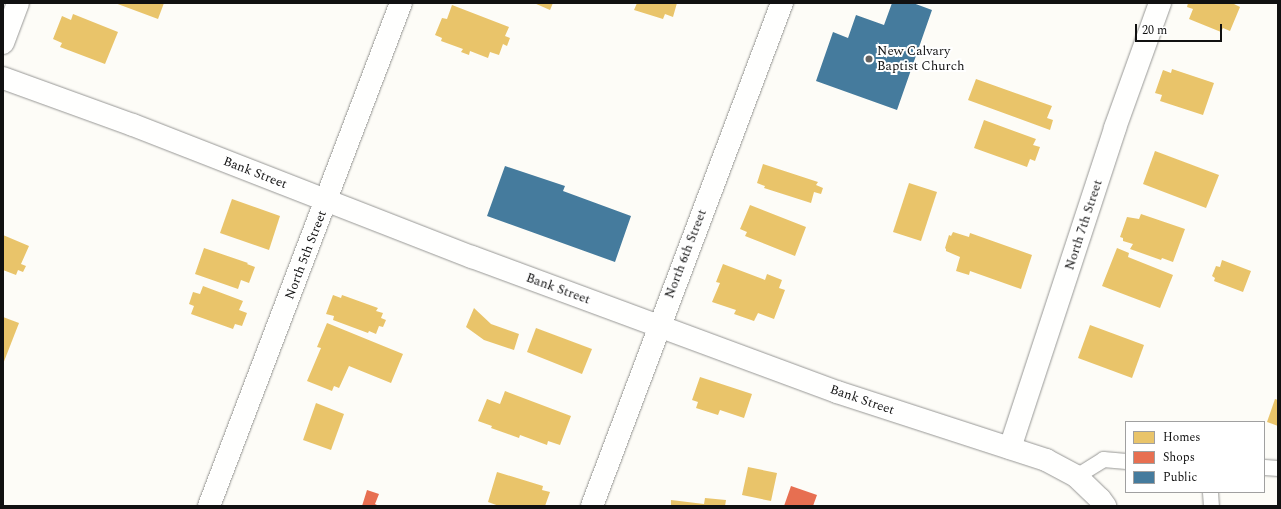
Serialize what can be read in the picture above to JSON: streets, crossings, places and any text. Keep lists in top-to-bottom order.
{
  "streets": {
    "street": [
      "Bank Street",
      "North 7th Street",
      "North 6th Street",
      "North 5th Street"
    ]
  },
  "crossings": [
    ["Bank Street", "North 7th Street"],
    ["Bank Street", "North 6th Street"],
    ["Bank Street", "North 5th Street"]
  ],
  "places": ["New Calvary Baptist Church"],
  "legend": ["Homes", "Shops", "Public"],
  "scale_bar": "20 m"
}
